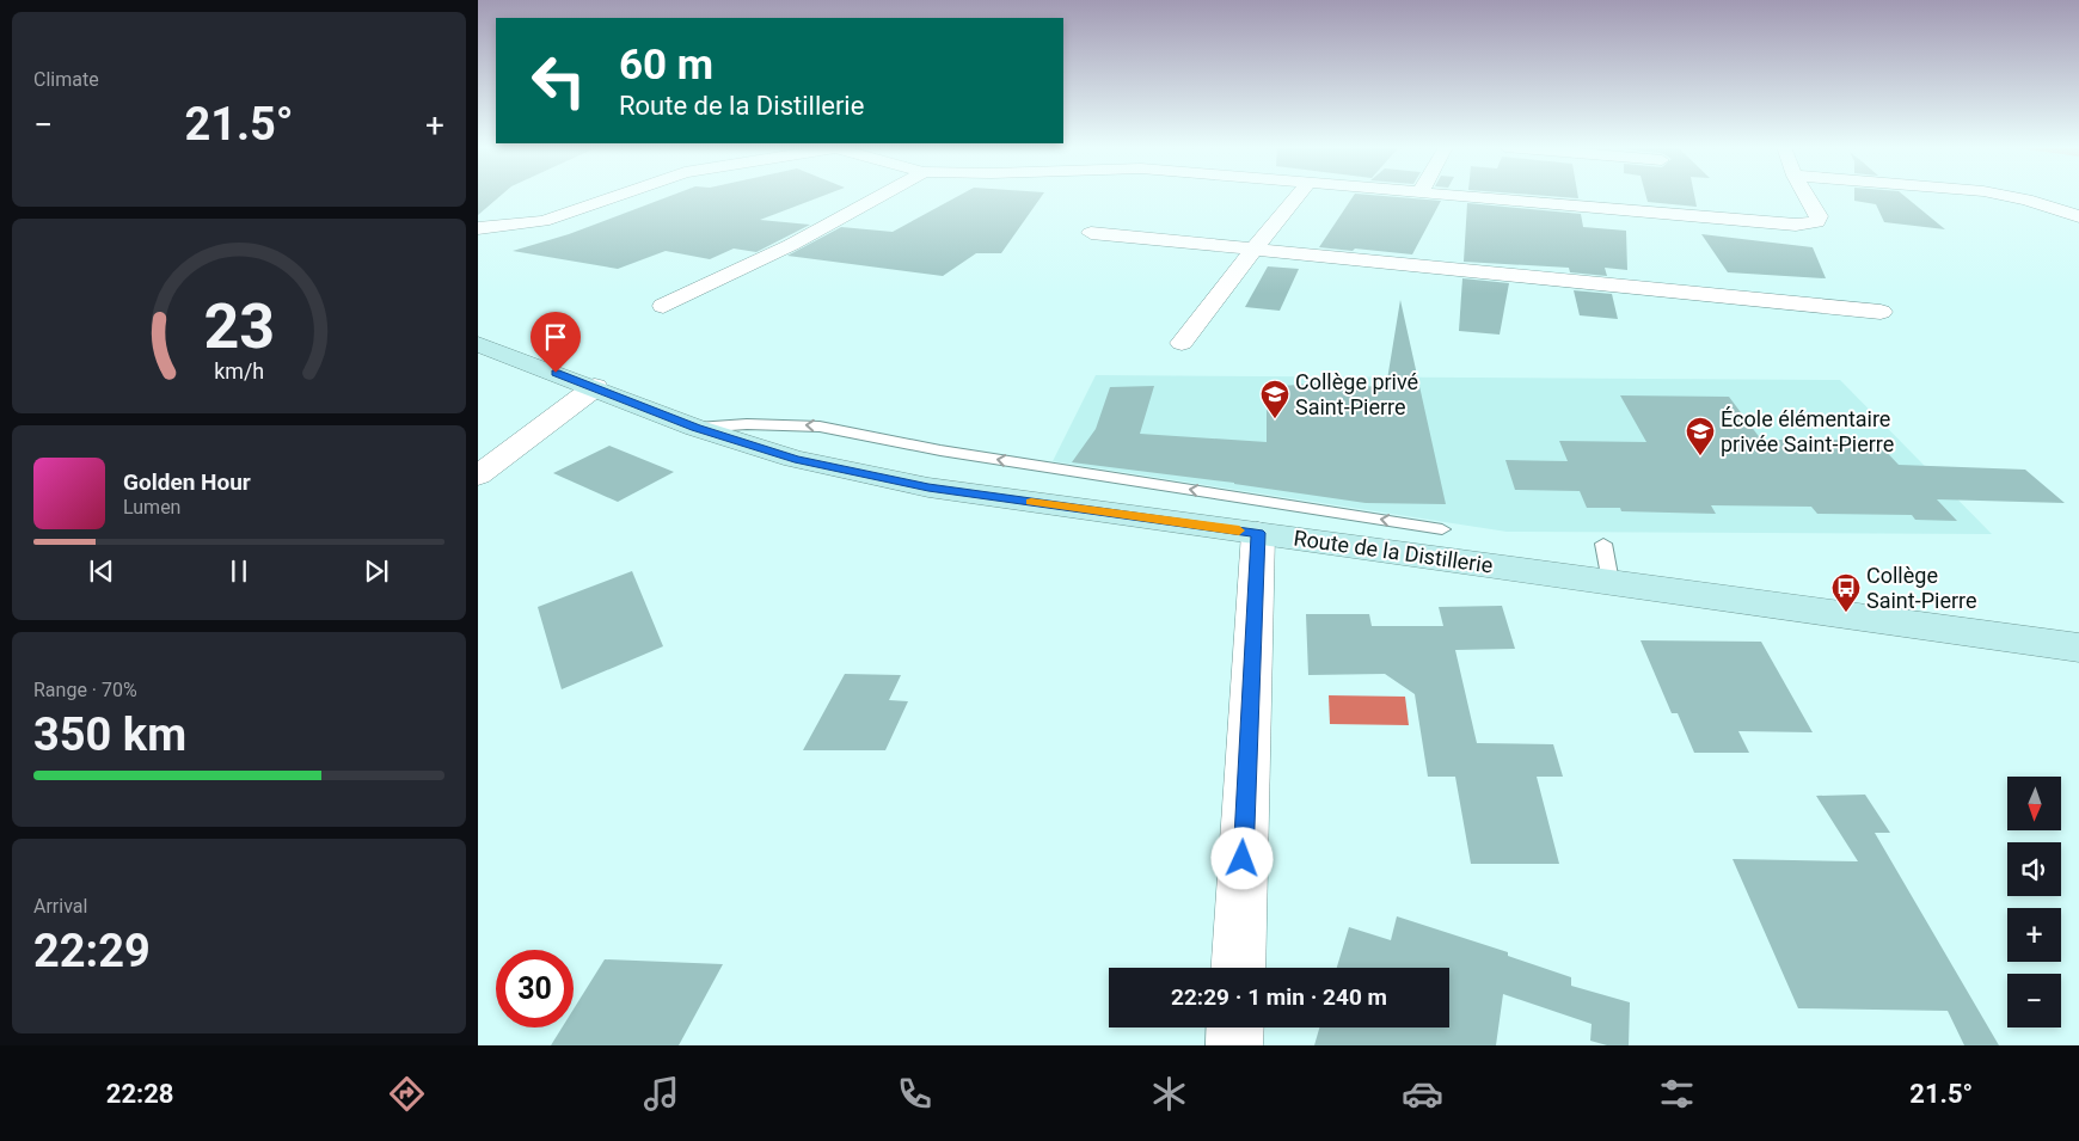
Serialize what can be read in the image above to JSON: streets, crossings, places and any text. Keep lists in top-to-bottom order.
{
  "streets": {
    "street": ["Route de la Distillerie"]
  },
  "places": {
    "school or university": ["Collège privé Saint-Pierre", "École élémentaire privée Saint-Pierre"],
    "bus stop": ["Collège Saint-Pierre"]
  },
  "north": "bottom",
  "page": {
    "tile": [
      "Climate",
      ["Range · 70%", "350 km"],
      ["Arrival", "22:29"]
    ],
    "turn": ["60 m", "Route de la Distillerie"],
    "heat": ["−", "21.5°", "+"],
    "song": ["Golden Hour", "Lumen"],
    "map_buttons": ["+", "−"],
    "limit": "30",
    "trip": "22:29 · 1 min · 240 m",
    "tabs": ["22:28", "21.5°"],
    "gauge": ["23", "km/h"]
  }
}
